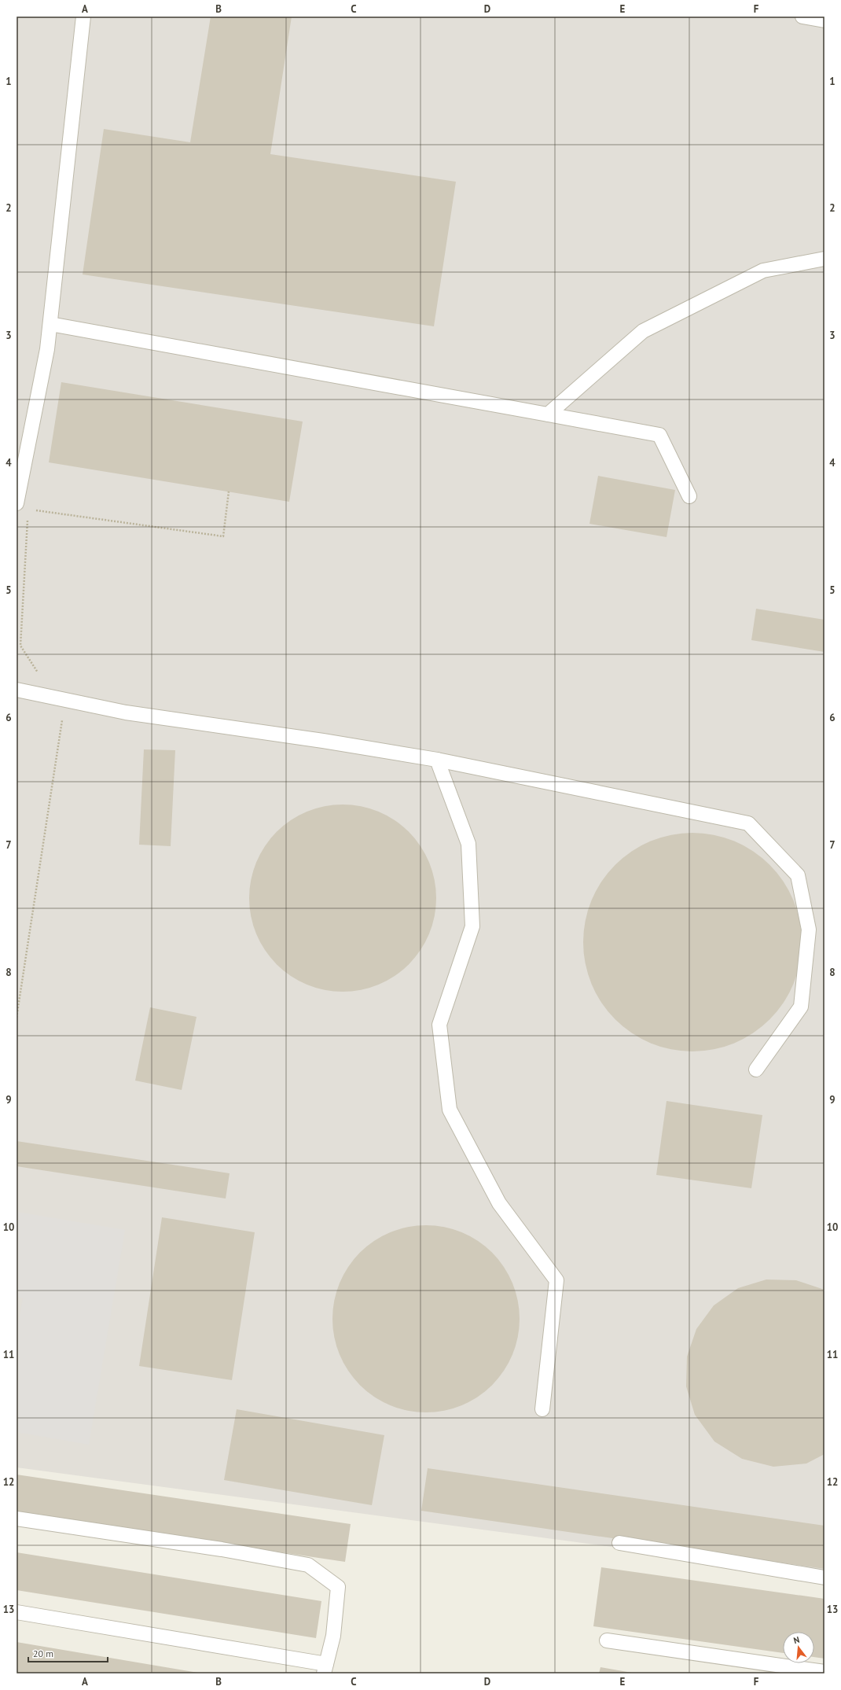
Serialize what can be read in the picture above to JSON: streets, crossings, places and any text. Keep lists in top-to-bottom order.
{
  "scale_bar": "20 m",
  "north": "top",
  "grid": {
    "columns": [
      "A",
      "B",
      "C",
      "D",
      "E",
      "F"
    ],
    "rows": [
      "1",
      "2",
      "3",
      "4",
      "5",
      "6",
      "7",
      "8",
      "9",
      "10",
      "11",
      "12",
      "13"
    ]
  }
}
